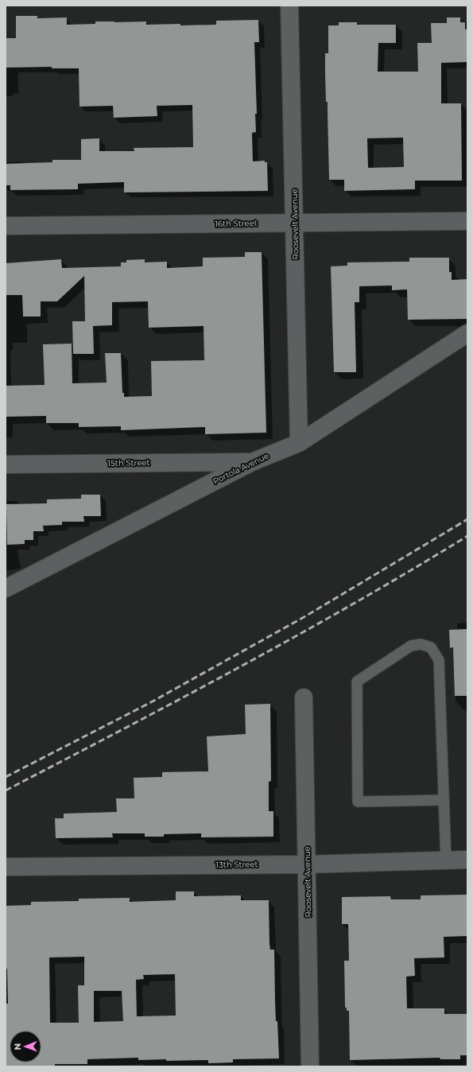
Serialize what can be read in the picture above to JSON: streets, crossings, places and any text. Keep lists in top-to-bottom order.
{
  "streets": {
    "street": [
      "16th Street",
      "Roosevelt Avenue",
      "15th Street",
      "Portola Avenue",
      "13th Street"
    ]
  },
  "crossings": [
    ["16th Street", "Roosevelt Avenue"],
    ["Roosevelt Avenue", "Portola Avenue"],
    ["Roosevelt Avenue", "13th Street"],
    ["15th Street", "Portola Avenue"]
  ],
  "north": "left"
}
